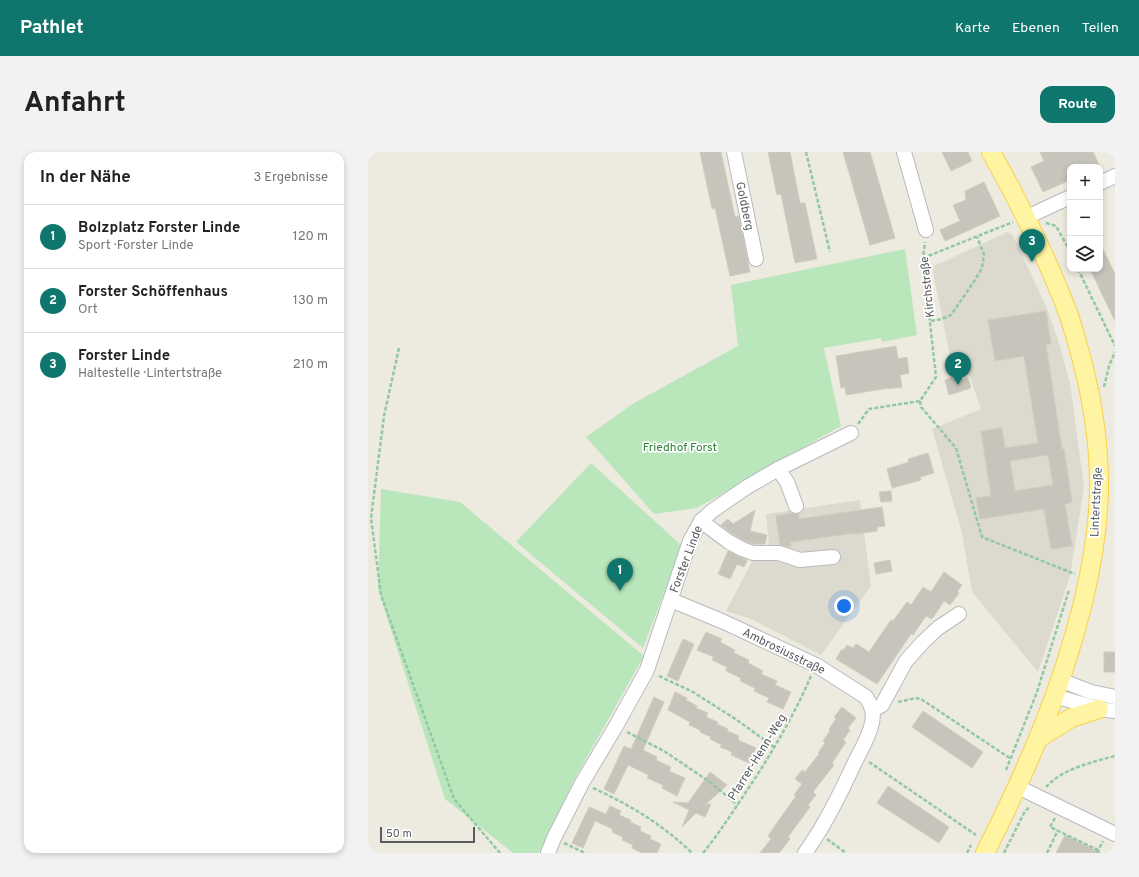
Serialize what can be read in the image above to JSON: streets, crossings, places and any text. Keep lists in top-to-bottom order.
{
  "streets": {
    "main road": ["Lintertstraße"],
    "street": ["Goldberg", "Forster Linde", "Ambrosiusstraße"],
    "path": ["Kirchstraße", "Pfarrer-Henn-Weg"]
  },
  "crossings": [
    ["Forster Linde", "Ambrosiusstraße"],
    ["Ambrosiusstraße", "Pfarrer-Henn-Weg"]
  ],
  "parks": ["Friedhof Forst"],
  "scale_bar": "50 m",
  "page": {
    "header": "Pathlet",
    "nav": ["Karte", "Ebenen", "Teilen"],
    "title": "Anfahrt",
    "buttons": "Route",
    "heading": ["In der Nähe", "3 Ergebnisse"],
    "map_buttons": ["+", "−"],
    "list": [
      {
        "mark": "1",
        "name": "Bolzplatz Forster Linde",
        "note": "Sport · Forster Linde",
        "value": "120 m"
      },
      {
        "mark": "2",
        "name": "Forster Schöffenhaus",
        "note": "Ort",
        "value": "130 m"
      },
      {
        "mark": "3",
        "name": "Forster Linde",
        "note": "Haltestelle · Lintertstraße",
        "value": "210 m"
      }
    ],
    "pins": ["3", "2", "1"],
    "scale": "50 m"
  }
}
